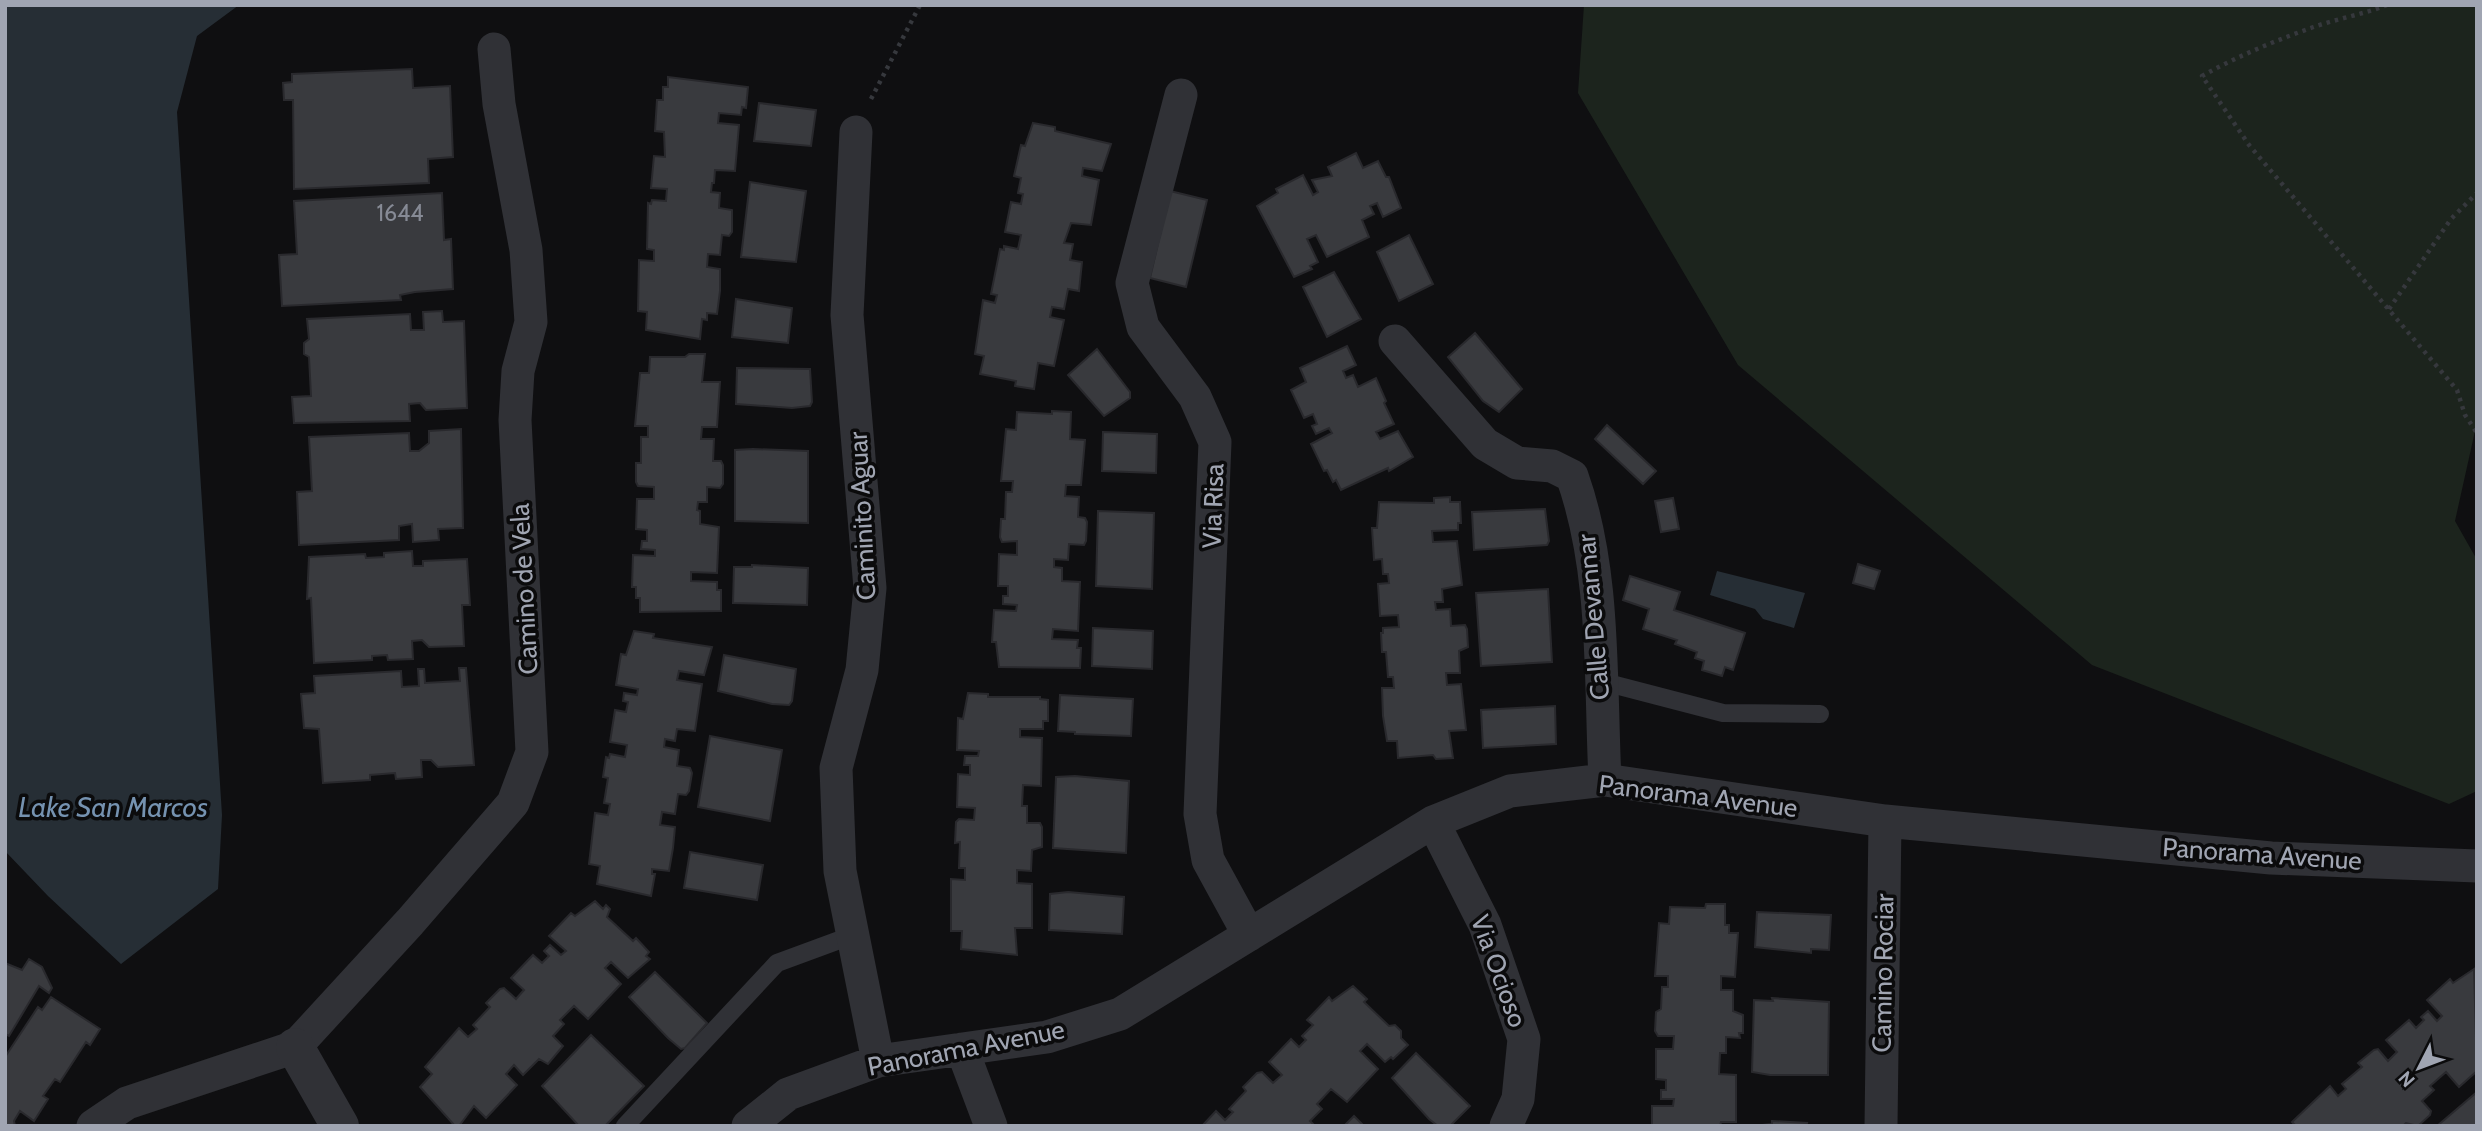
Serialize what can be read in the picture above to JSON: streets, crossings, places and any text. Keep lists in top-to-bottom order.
{
  "streets": {
    "street": [
      "Via Risa",
      "Caminito Aguar",
      "Camino de Vela",
      "Calle Devannar",
      "Panorama Avenue",
      "Via Ocioso",
      "Camino Rociar"
    ]
  },
  "crossings": [
    ["Via Risa", "Panorama Avenue"],
    ["Caminito Aguar", "Panorama Avenue"],
    ["Calle Devannar", "Panorama Avenue"],
    ["Panorama Avenue", "Via Ocioso"],
    ["Panorama Avenue", "Camino Rociar"]
  ],
  "water": ["Lake San Marcos"],
  "house_numbers": ["1644"],
  "north": "bottom left"
}
